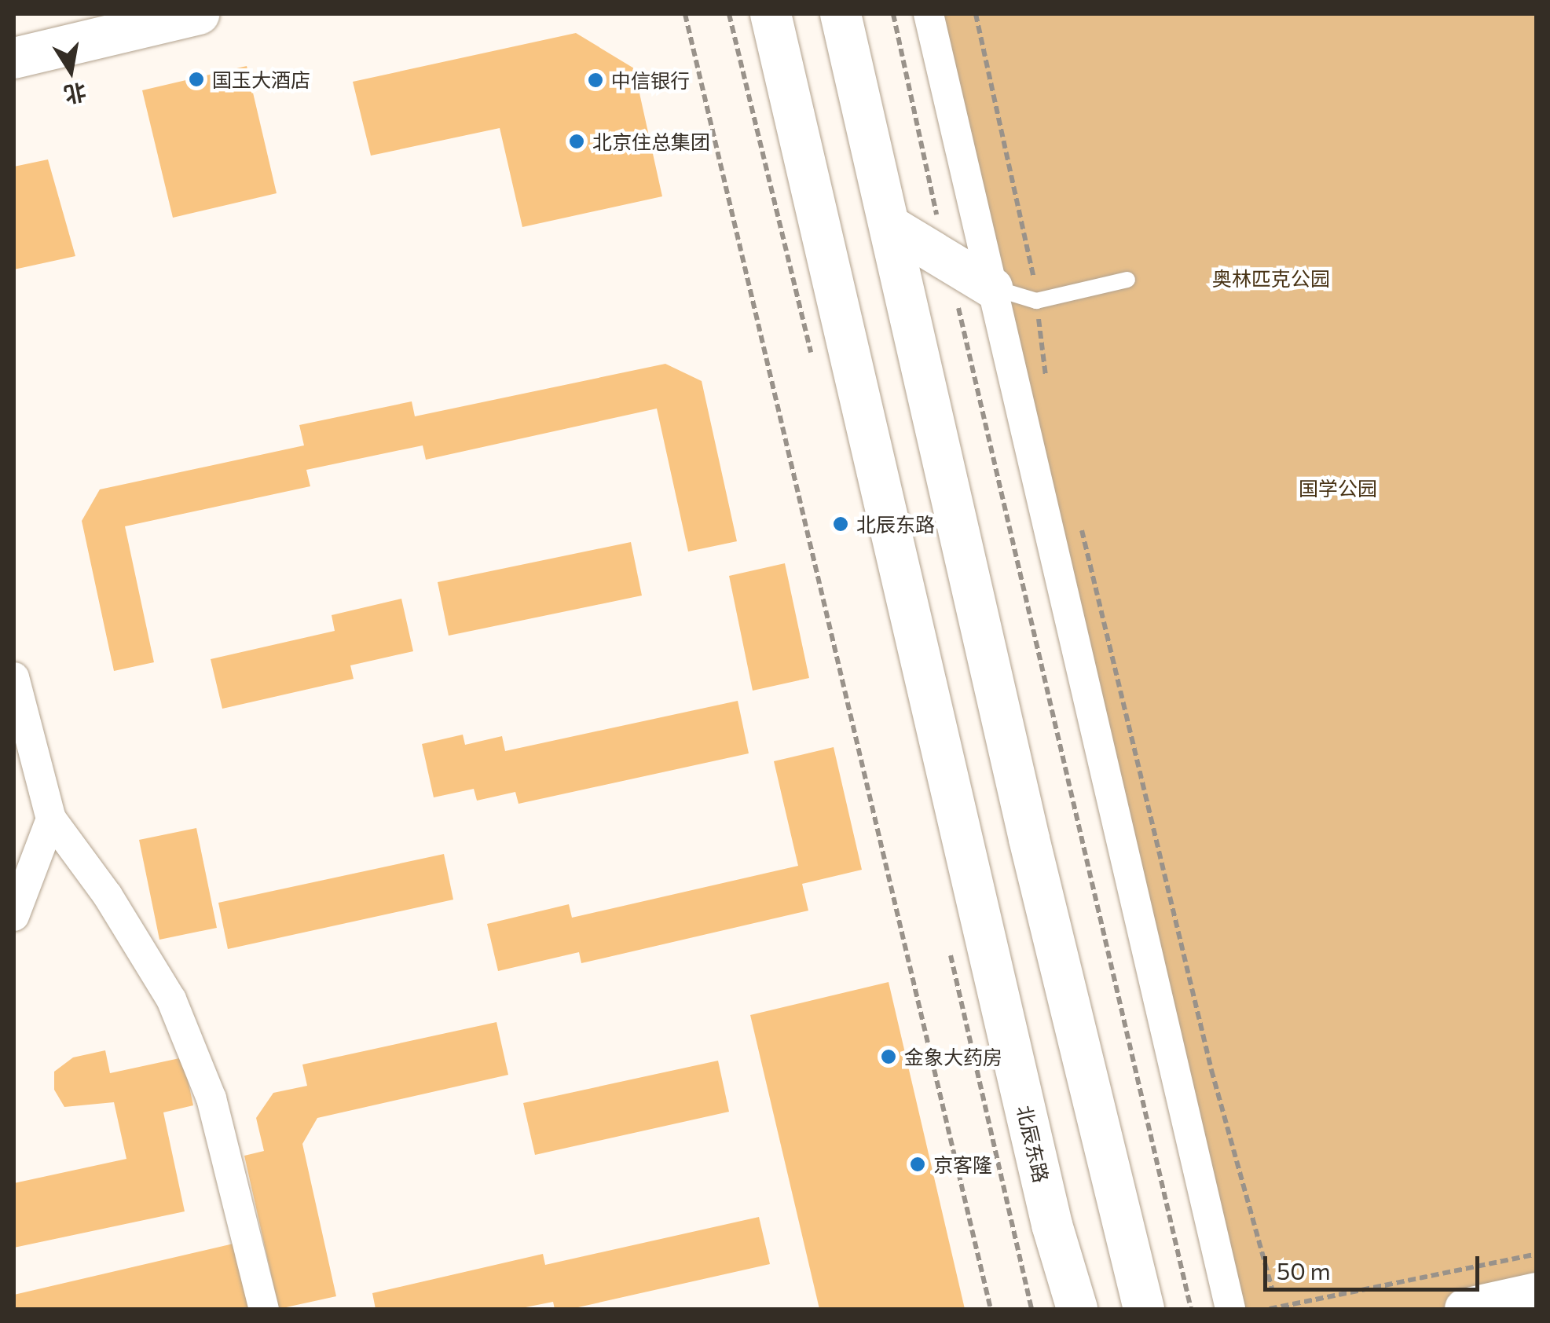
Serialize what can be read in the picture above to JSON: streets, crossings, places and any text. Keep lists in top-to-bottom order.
{
  "streets": {
    "main road": ["北辰东路"]
  },
  "parks": ["奥林匹克公园", "国学公园"],
  "places": [
    "国玉大酒店",
    "中信银行",
    "北京住总集团",
    "北辰东路",
    "金象大药房",
    "京客隆"
  ],
  "scale_bar": "50 m",
  "north": "bottom"
}
